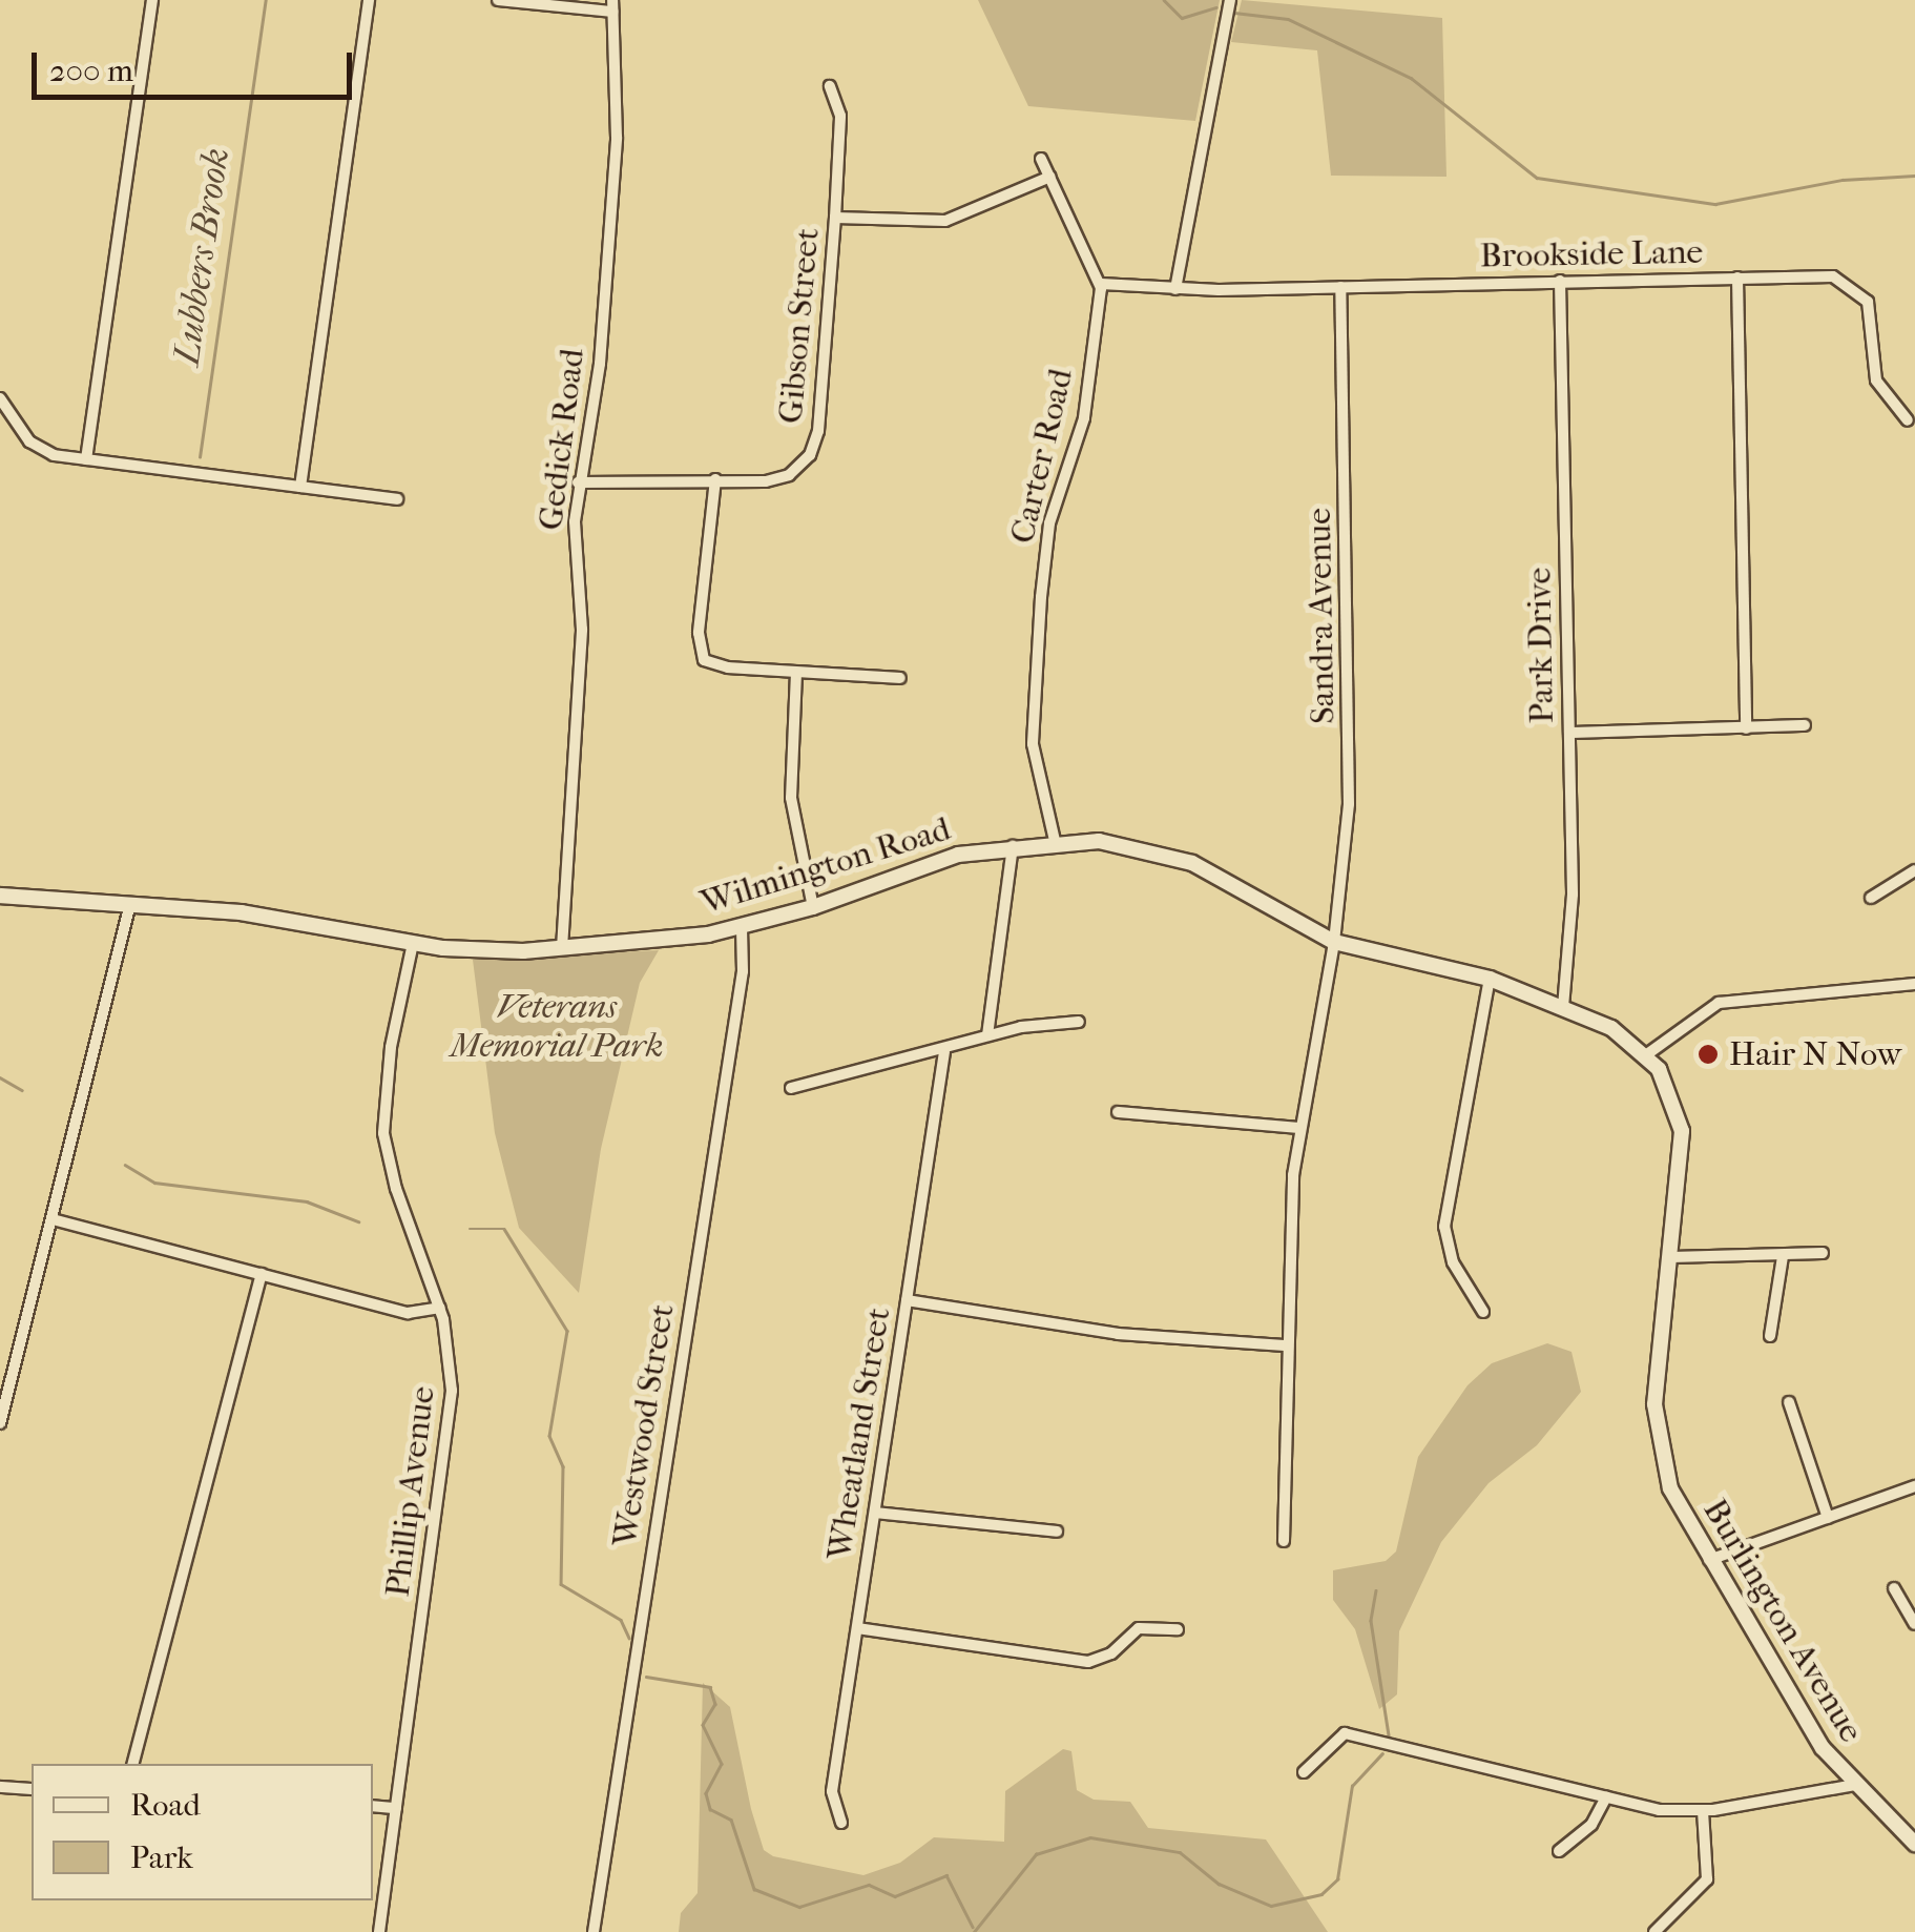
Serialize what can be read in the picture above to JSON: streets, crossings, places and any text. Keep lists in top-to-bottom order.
{
  "streets": {
    "main road": ["Wilmington Road", "Burlington Avenue"],
    "street": [
      "Brookside Lane",
      "Gibson Street",
      "Gedick Road",
      "Carter Road",
      "Sandra Avenue",
      "Park Drive",
      "Westwood Street",
      "Wheatland Street",
      "Phillip Avenue"
    ]
  },
  "crossings": [
    ["Brookside Lane", "Carter Road"],
    ["Brookside Lane", "Sandra Avenue"],
    ["Brookside Lane", "Park Drive"],
    ["Gibson Street", "Gedick Road"],
    ["Gedick Road", "Wilmington Road"],
    ["Carter Road", "Wilmington Road"],
    ["Sandra Avenue", "Wilmington Road"],
    ["Park Drive", "Wilmington Road"],
    ["Wilmington Road", "Westwood Street"],
    ["Wilmington Road", "Phillip Avenue"],
    ["Wilmington Road", "Burlington Avenue"]
  ],
  "water": ["Lubbers Brook"],
  "parks": ["Veterans Memorial Park"],
  "places": ["Hair N Now"],
  "legend": ["Road", "Park"],
  "scale_bar": "200 m"
}
